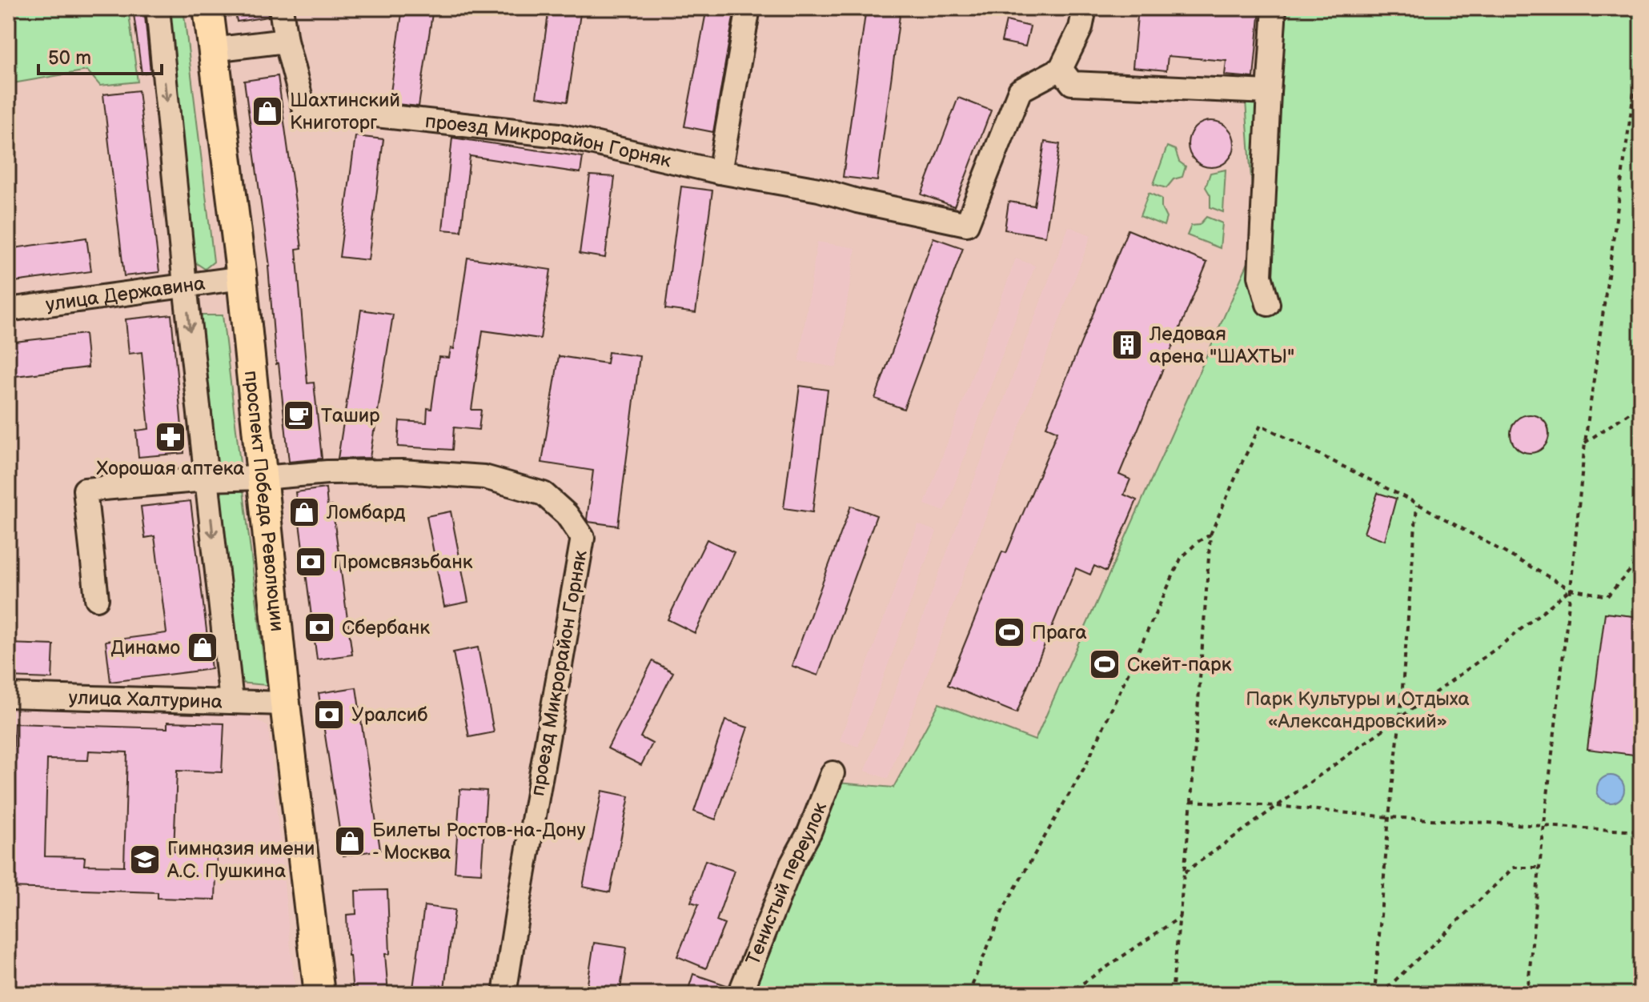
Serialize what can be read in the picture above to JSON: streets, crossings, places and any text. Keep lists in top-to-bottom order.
{
  "streets": {
    "main road": ["проспект Победа Революции"],
    "street": [
      "проезд Микрорайон Горняк",
      "улица Державина",
      "улица Халтурина",
      "Тенистый переулок"
    ]
  },
  "crossings": [
    ["проезд Микрорайон Горняк", "проспект Победа Революции"],
    ["улица Державина", "проспект Победа Революции"],
    ["проспект Победа Революции", "улица Халтурина"]
  ],
  "parks": ["Парк Культуры и Отдыха «Александровский»"],
  "places": {
    "shop": [
      "Шахтинский Книготорг",
      "Ломбард",
      "Динамо",
      "Билеты Ростов-на-Дону - Москва"
    ],
    "building": ["Ледовая арена \"ШАХТЫ\""],
    "cafe": ["Ташир"],
    "pharmacy": ["Хорошая аптека"],
    "bank": ["Промсвязьбанк", "Сбербанк", "Уралсиб"],
    "sports": ["Прага", "Скейт-парк"],
    "school or university": ["Гимназия имени А.С. Пушкина"]
  },
  "scale_bar": "50 m"
}
